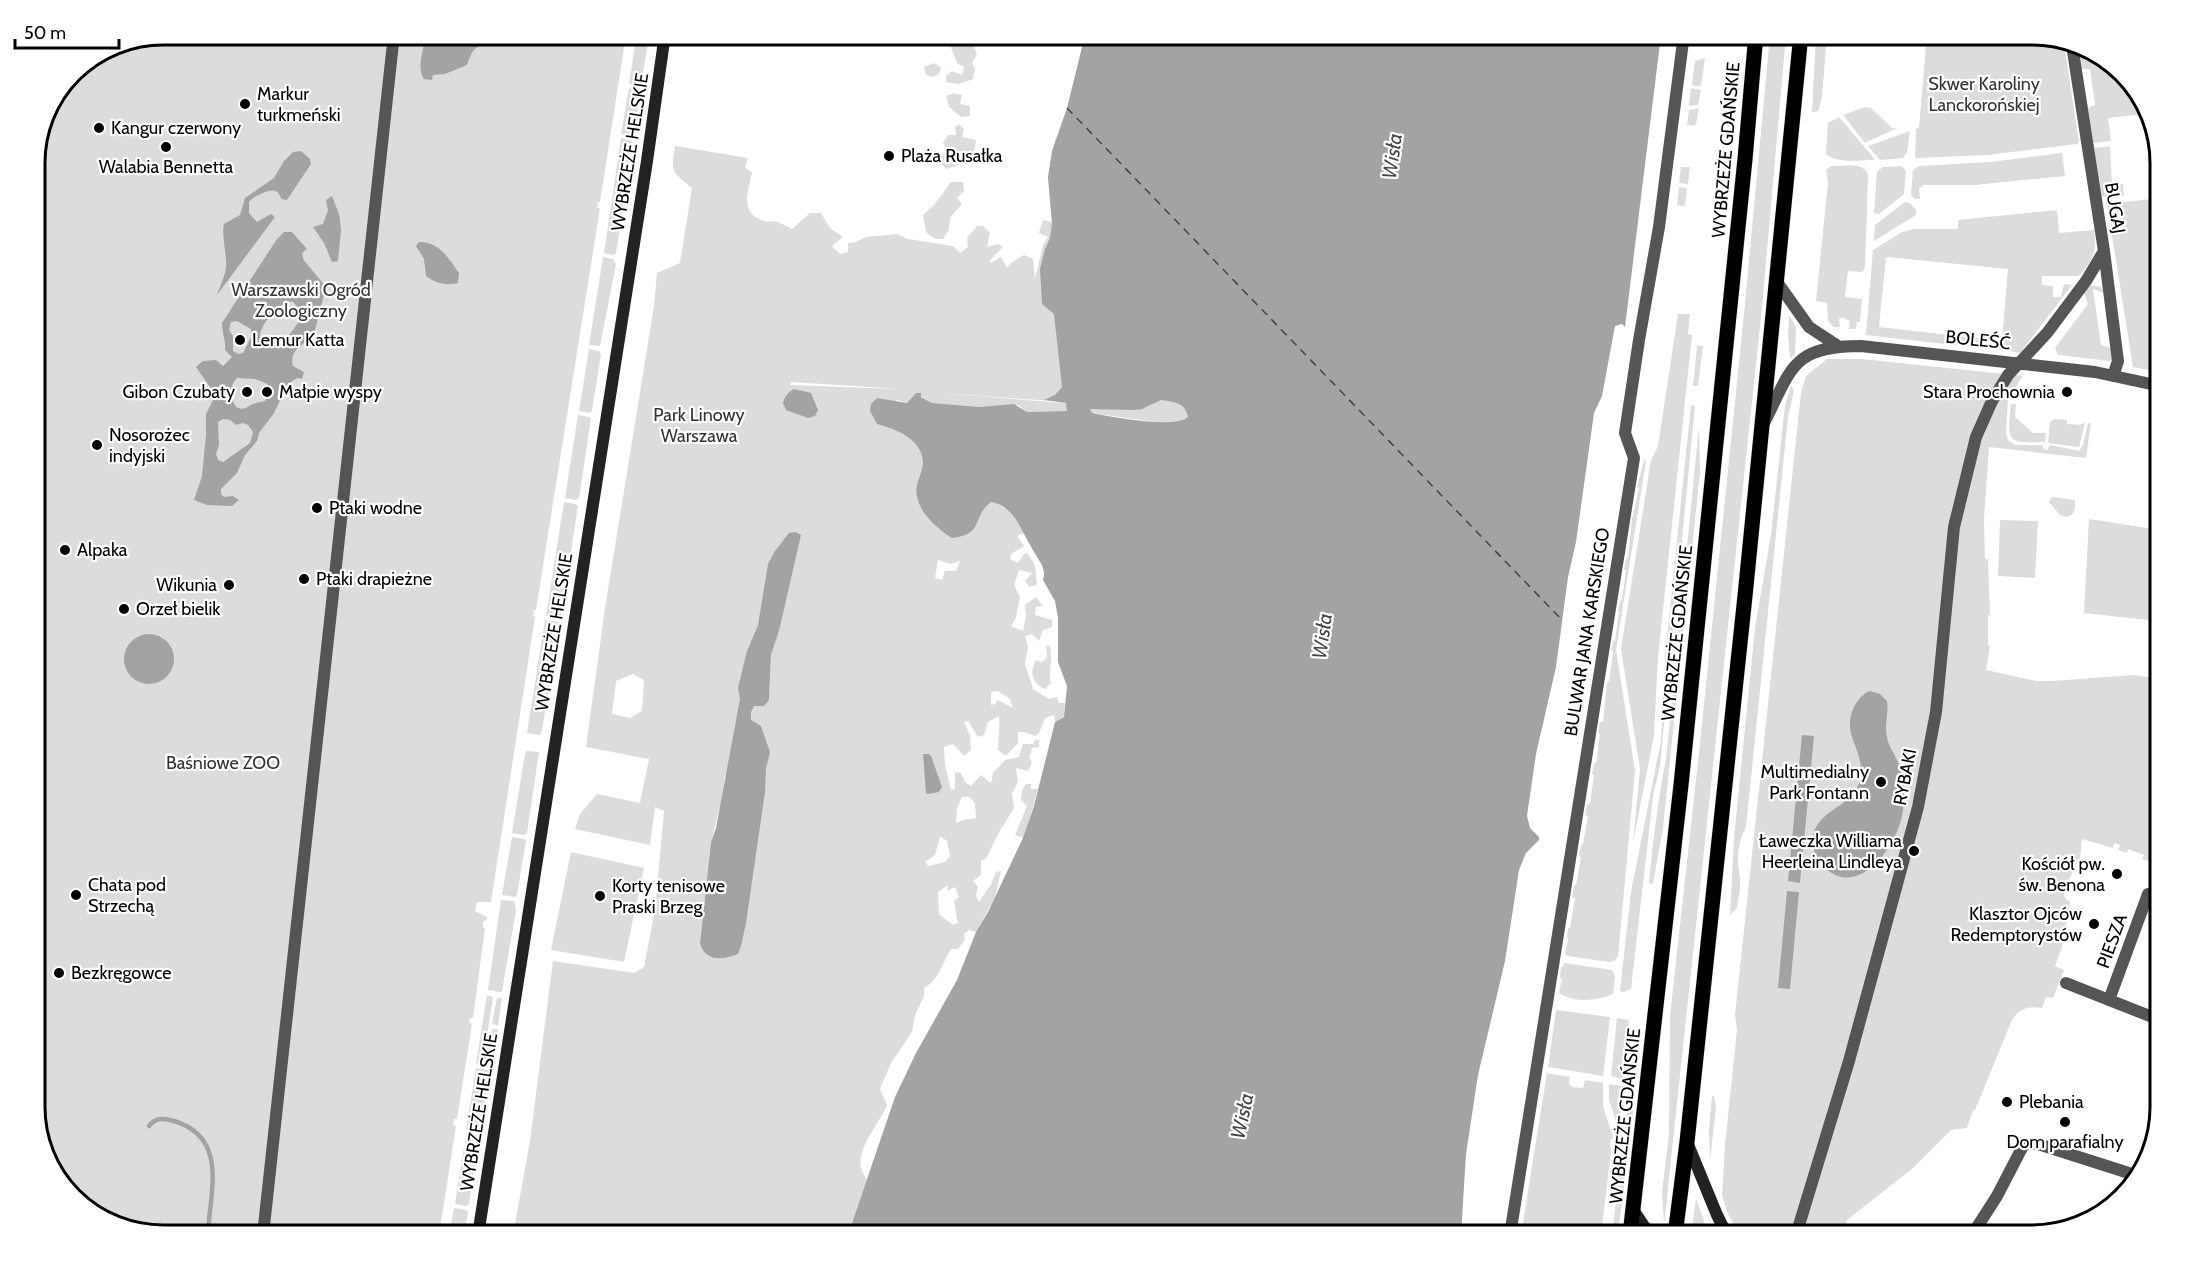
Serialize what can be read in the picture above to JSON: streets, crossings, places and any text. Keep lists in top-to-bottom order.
{
  "streets": {
    "main road": ["WYBRZEŻE GDAŃSKIE", "WYBRZEŻE HELSKIE"],
    "street": [
      "BUGAJ",
      "BOLEŚĆ",
      "BULWAR JANA KARSKIEGO",
      "RYBAKI",
      "PIESZA"
    ]
  },
  "crossings": [
    ["BUGAJ", "BOLEŚĆ"],
    ["BUGAJ", "RYBAKI"],
    ["BOLEŚĆ", "RYBAKI"]
  ],
  "water": ["Wisła"],
  "parks": [
    "Skwer Karoliny Lanckorońskiej",
    "Warszawski Ogród Zoologiczny",
    "Park Linowy Warszawa",
    "Baśniowe ZOO"
  ],
  "places": [
    "Markur turkmeński",
    "Kangur czerwony",
    "Walabia Bennetta",
    "Plaża Rusałka",
    "Lemur Katta",
    "Gibon Czubaty",
    "Małpie wyspy",
    "Stara Prochownia",
    "Nosorożec indyjski",
    "Ptaki wodne",
    "Alpaka",
    "Ptaki drapieżne",
    "Wikunia",
    "Orzeł bielik",
    "Multimedialny Park Fontann",
    "Ławeczka Williama Heerleina Lindleya",
    "Kościół pw. św. Benona",
    "Chata pod Strzechą",
    "Korty tenisowe Praski Brzeg",
    "Klasztor Ojców Redemptorystów",
    "Bezkręgowce",
    "Plebania",
    "Dom parafialny"
  ],
  "scale_bar": "50 m"
}
